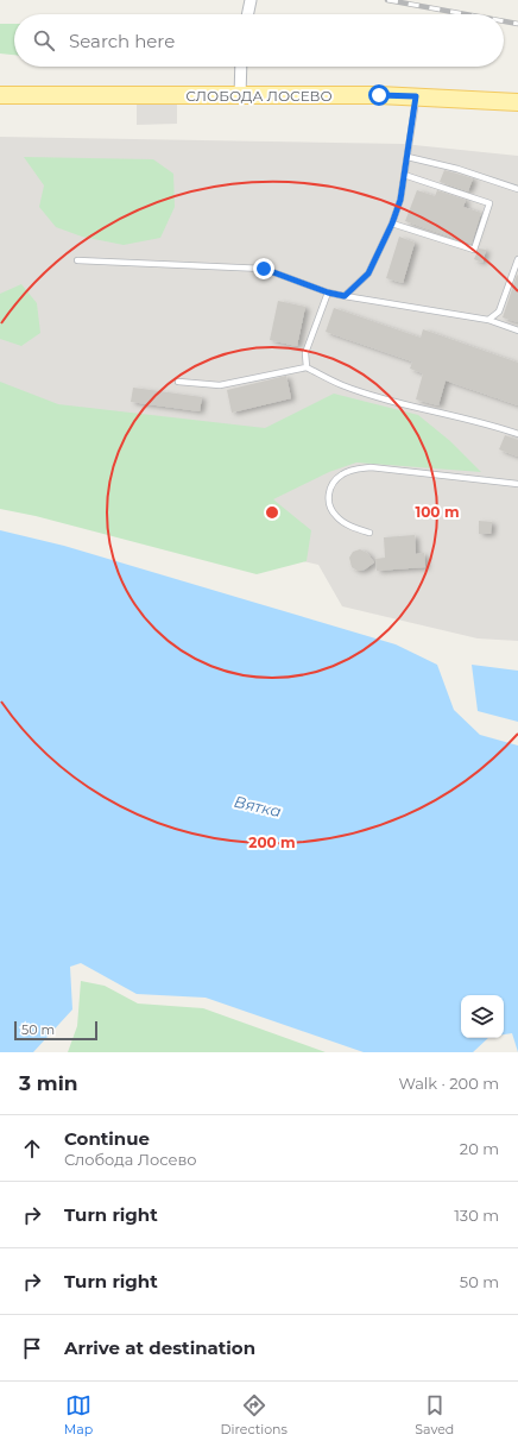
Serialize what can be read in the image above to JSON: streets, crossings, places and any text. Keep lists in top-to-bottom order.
{
  "streets": {
    "main road": ["СЛОБОДА ЛОСЕВО"]
  },
  "water": ["Вятка"],
  "scale_bar": "50 m",
  "page": {
    "search": "Search here",
    "scale": "50 m",
    "heading": ["3 min", "Walk · 200 m"],
    "list": [
      ["Continue", "Слобода Лосево", "20 m"],
      ["Turn right", "130 m"],
      ["Turn right", "50 m"],
      "Arrive at destination"
    ],
    "nav": ["Map", "Directions", "Saved"]
  },
  "rings": ["100 m", "200 m"]
}
